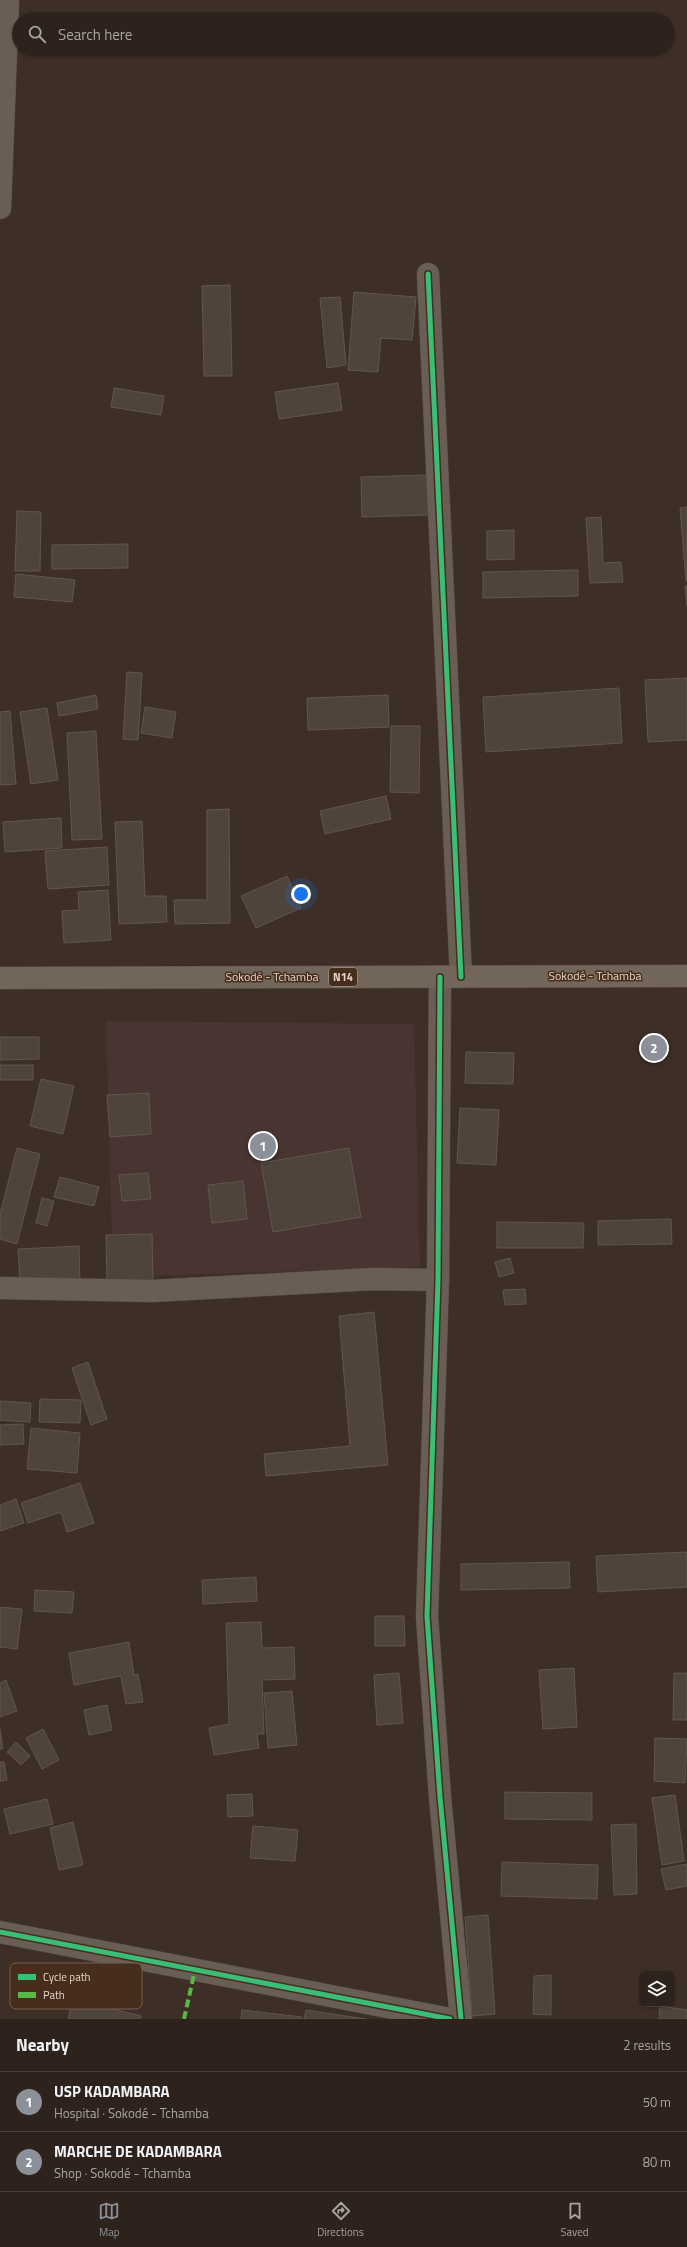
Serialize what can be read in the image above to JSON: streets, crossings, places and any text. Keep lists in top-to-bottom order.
{
  "streets": {
    "main road": ["Sokodé - Tchamba", "N14"]
  },
  "legend": ["Cycle path", "Path"],
  "page": {
    "search": "Search here",
    "pins": ["2", "1"],
    "heading": ["Nearby", "2 results"],
    "list": [
      {
        "mark": "1",
        "name": "USP KADAMBARA",
        "note": "Hospital · Sokodé - Tchamba",
        "value": "50 m"
      },
      {
        "mark": "2",
        "name": "MARCHE DE KADAMBARA",
        "note": "Shop · Sokodé - Tchamba",
        "value": "80 m"
      }
    ],
    "nav": ["Map", "Directions", "Saved"]
  }
}
